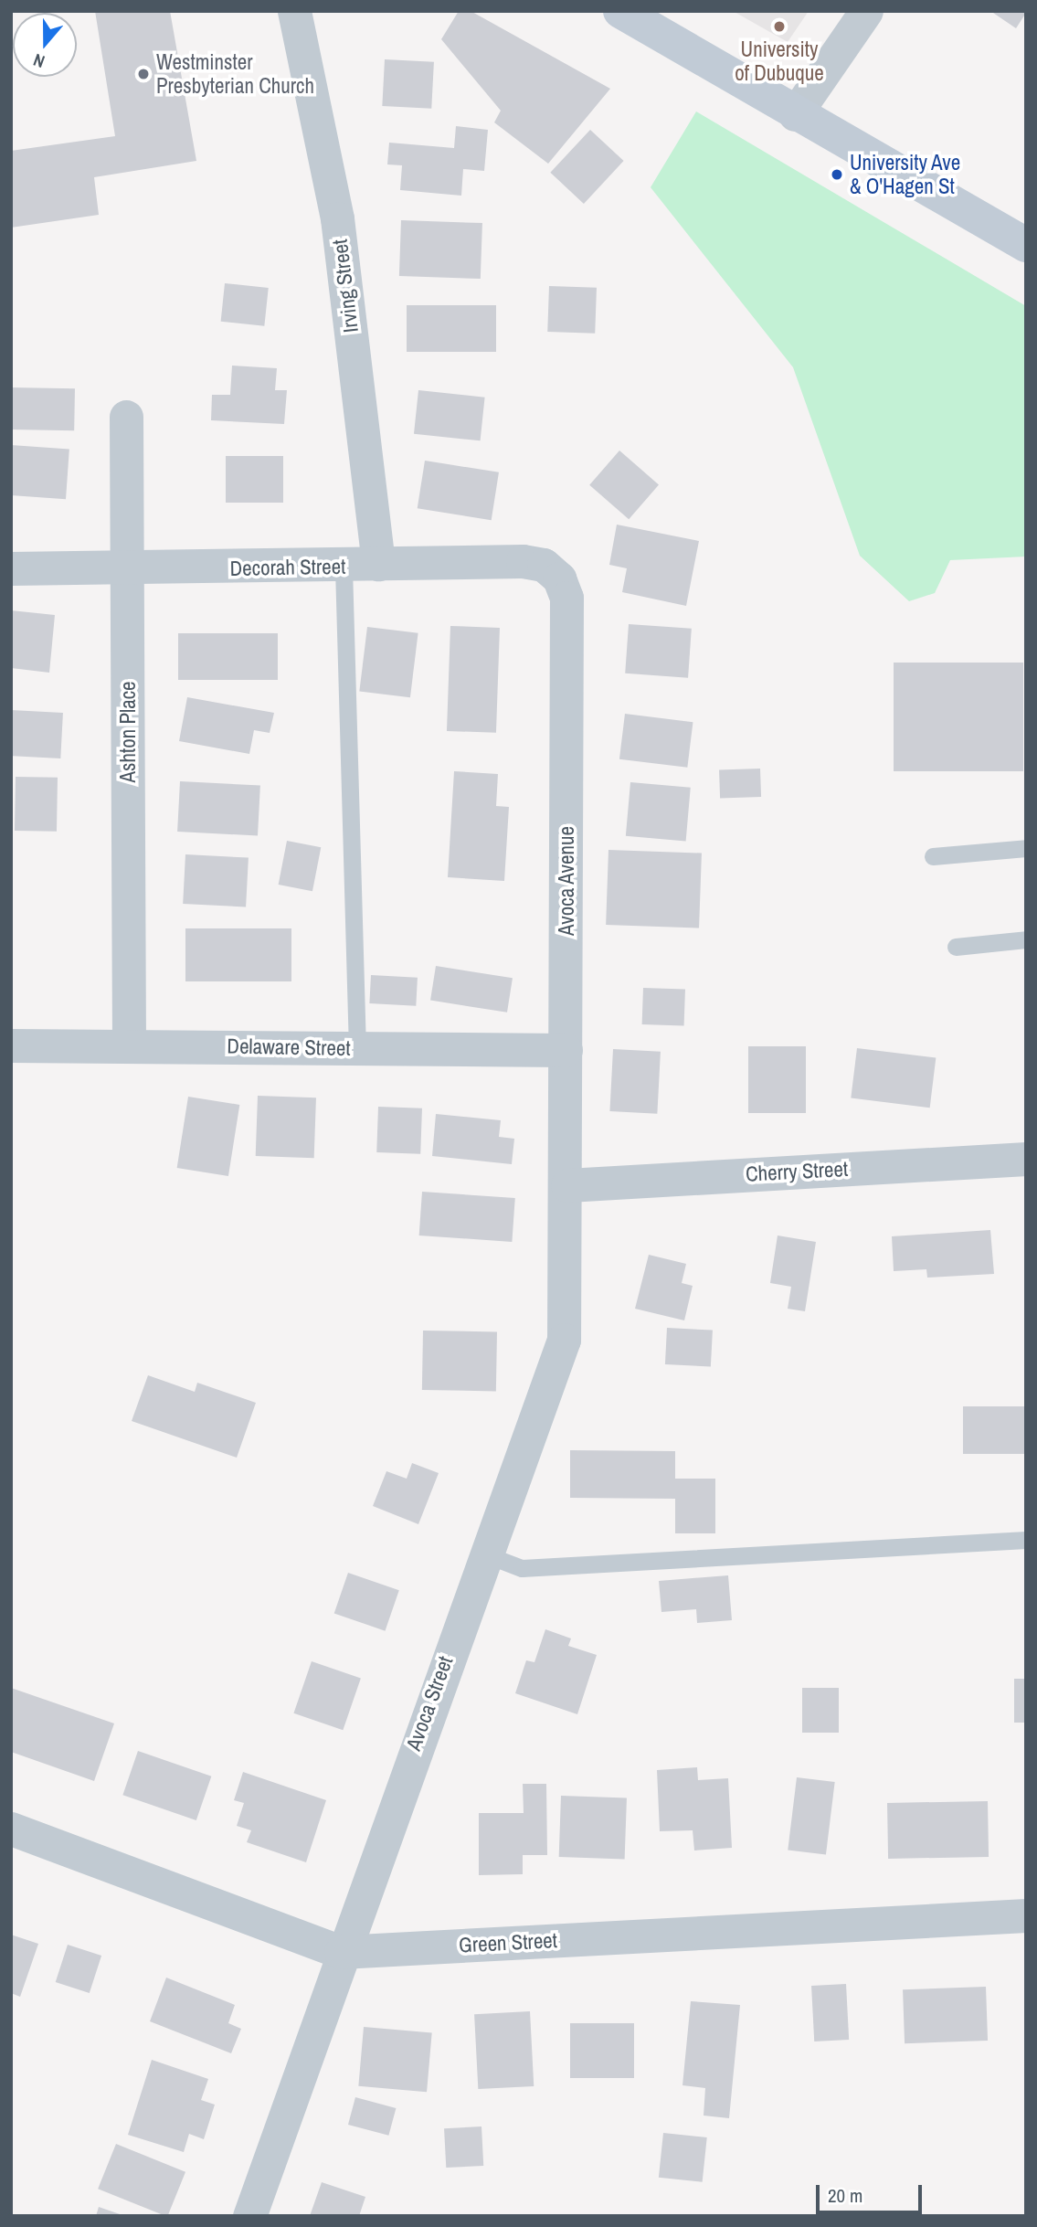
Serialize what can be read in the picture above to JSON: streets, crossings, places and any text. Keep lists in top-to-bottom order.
{
  "streets": {
    "street": [
      "Irving Street",
      "Decorah Street",
      "Ashton Place",
      "Avoca Avenue",
      "Delaware Street",
      "Cherry Street",
      "Avoca Street",
      "Green Street"
    ]
  },
  "crossings": [
    ["Irving Street", "Decorah Street"],
    ["Decorah Street", "Ashton Place"],
    ["Decorah Street", "Avoca Avenue"],
    ["Ashton Place", "Delaware Street"],
    ["Avoca Avenue", "Delaware Street"],
    ["Avoca Avenue", "Cherry Street"],
    ["Avoca Avenue", "Avoca Street"],
    ["Cherry Street", "Avoca Street"],
    ["Avoca Street", "Green Street"]
  ],
  "places": ["University of Dubuque", "Westminster Presbyterian Church", "University Ave & O'Hagen St"],
  "scale_bar": "20 m",
  "north": "bottom"
}
